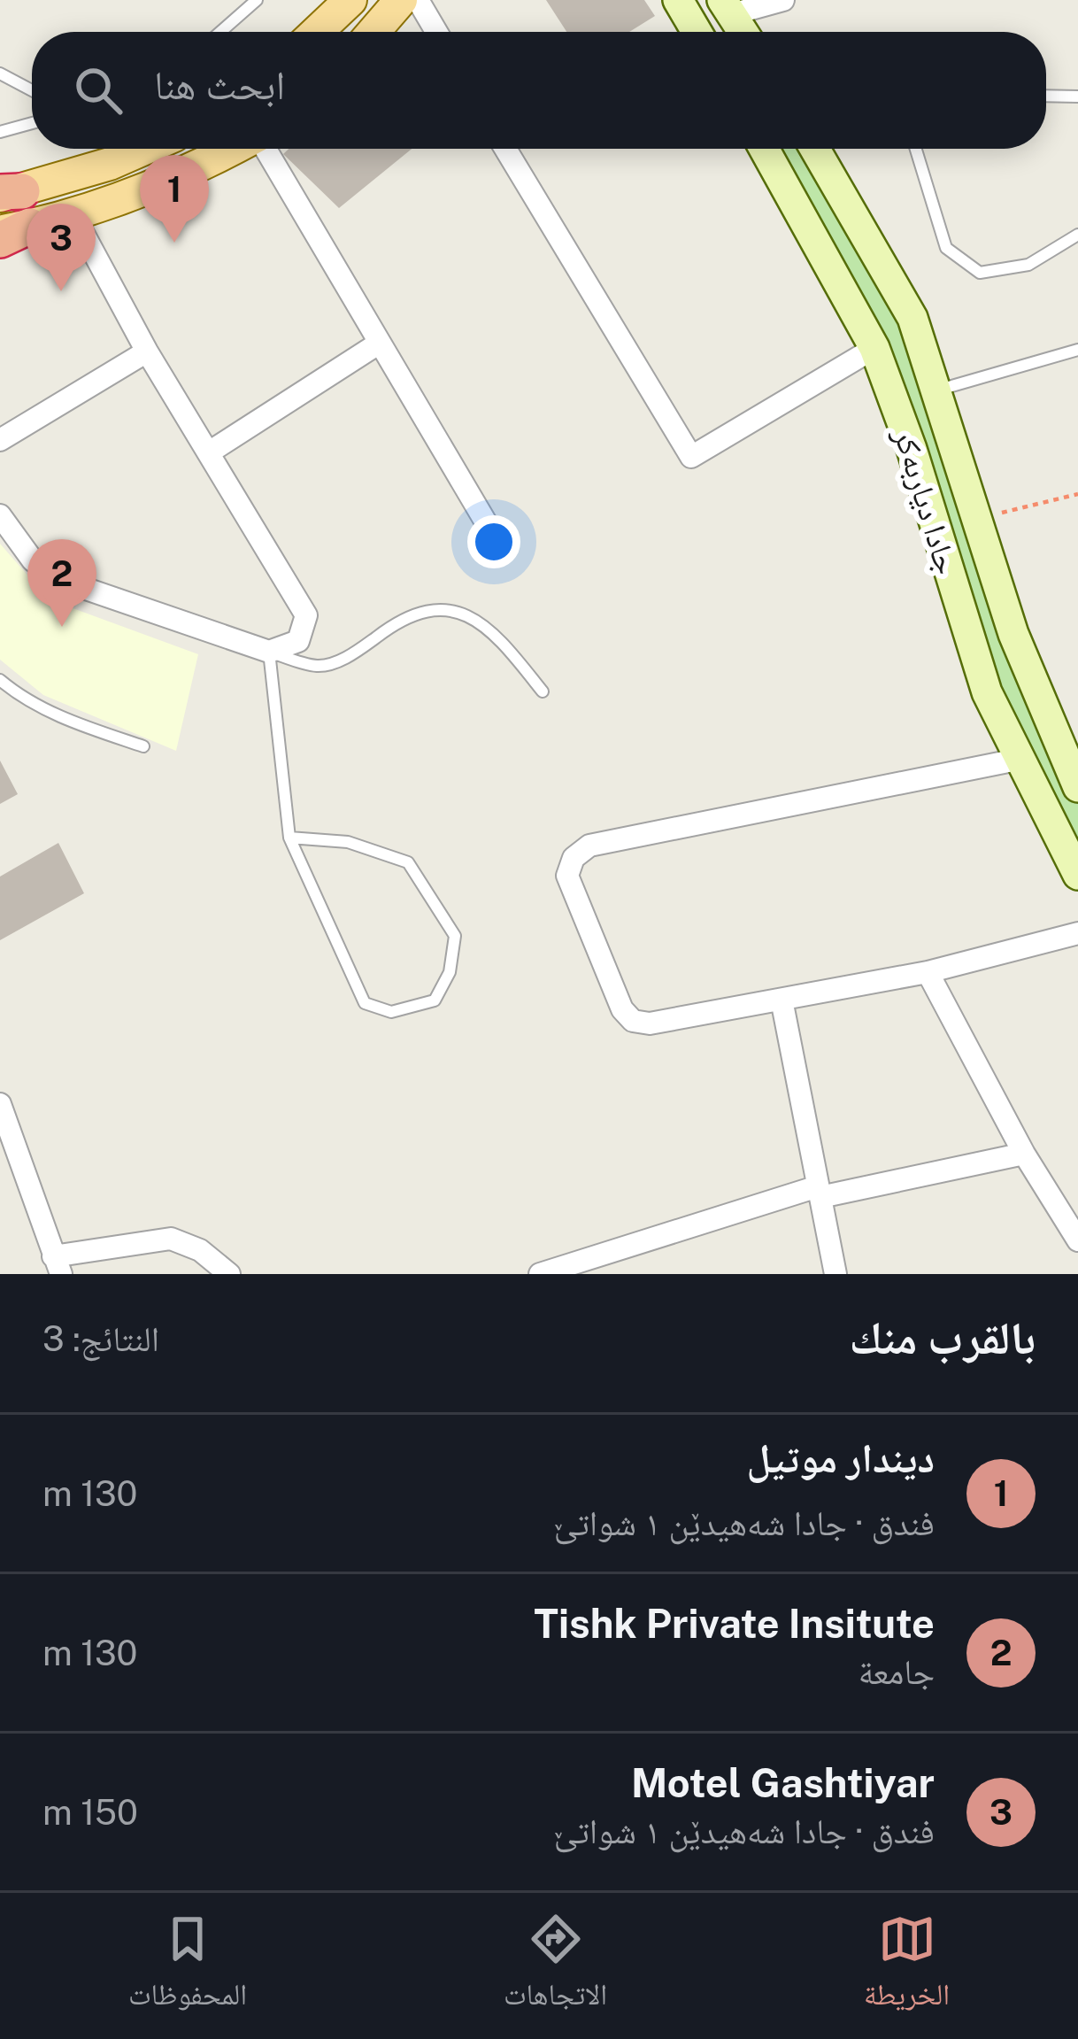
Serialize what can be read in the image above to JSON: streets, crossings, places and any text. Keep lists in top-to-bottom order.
{
  "streets": {
    "main road": ["جادا دیاربه‌كر"]
  },
  "page": {
    "search": "ابحث هنا",
    "pins": ["1", "3", "2"],
    "heading": ["بالقرب منك", "النتائج: 3"],
    "list": [
      {
        "mark": "1",
        "name": "ديندار موتيل",
        "note": "فندق · جادا شەهیدێن ١ شواتێ",
        "value": "130 m"
      },
      {
        "mark": "2",
        "name": "Tishk Private Insitute",
        "note": "جامعة",
        "value": "130 m"
      },
      {
        "mark": "3",
        "name": "Motel Gashtiyar",
        "note": "فندق · جادا شەهیدێن ١ شواتێ",
        "value": "150 m"
      }
    ],
    "nav": ["الخريطة", "الاتجاهات", "المحفوظات"]
  }
}
